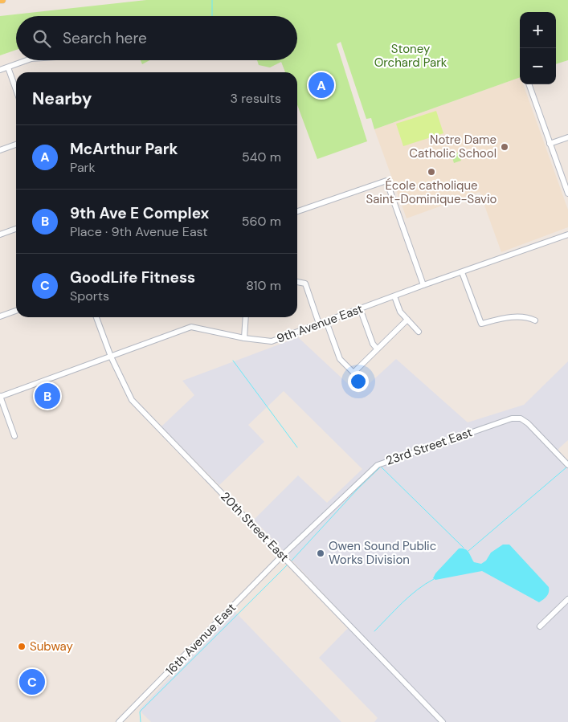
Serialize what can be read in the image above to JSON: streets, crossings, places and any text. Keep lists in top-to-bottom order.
{
  "streets": {
    "street": [
      "9th Avenue East",
      "23rd Street East",
      "20th Street East",
      "16th Avenue East"
    ]
  },
  "crossings": [
    ["9th Avenue East", "20th Street East"],
    ["23rd Street East", "20th Street East"],
    ["23rd Street East", "16th Avenue East"],
    ["20th Street East", "16th Avenue East"]
  ],
  "parks": ["Stoney Orchard Park"],
  "places": [
    "Notre Dame Catholic School",
    "École catholique Saint-Dominique-Savio",
    "Owen Sound Public Works Division",
    "Subway"
  ],
  "page": {
    "map_buttons": ["+", "−"],
    "search": "Search here",
    "pins": ["A", "B", "C"],
    "heading": ["Nearby", "3 results"],
    "list": [
      {
        "mark": "A",
        "name": "McArthur Park",
        "note": "Park",
        "value": "540 m"
      },
      {
        "mark": "B",
        "name": "9th Ave E Complex",
        "note": "Place · 9th Avenue East",
        "value": "560 m"
      },
      {
        "mark": "C",
        "name": "GoodLife Fitness",
        "note": "Sports",
        "value": "810 m"
      }
    ]
  }
}
